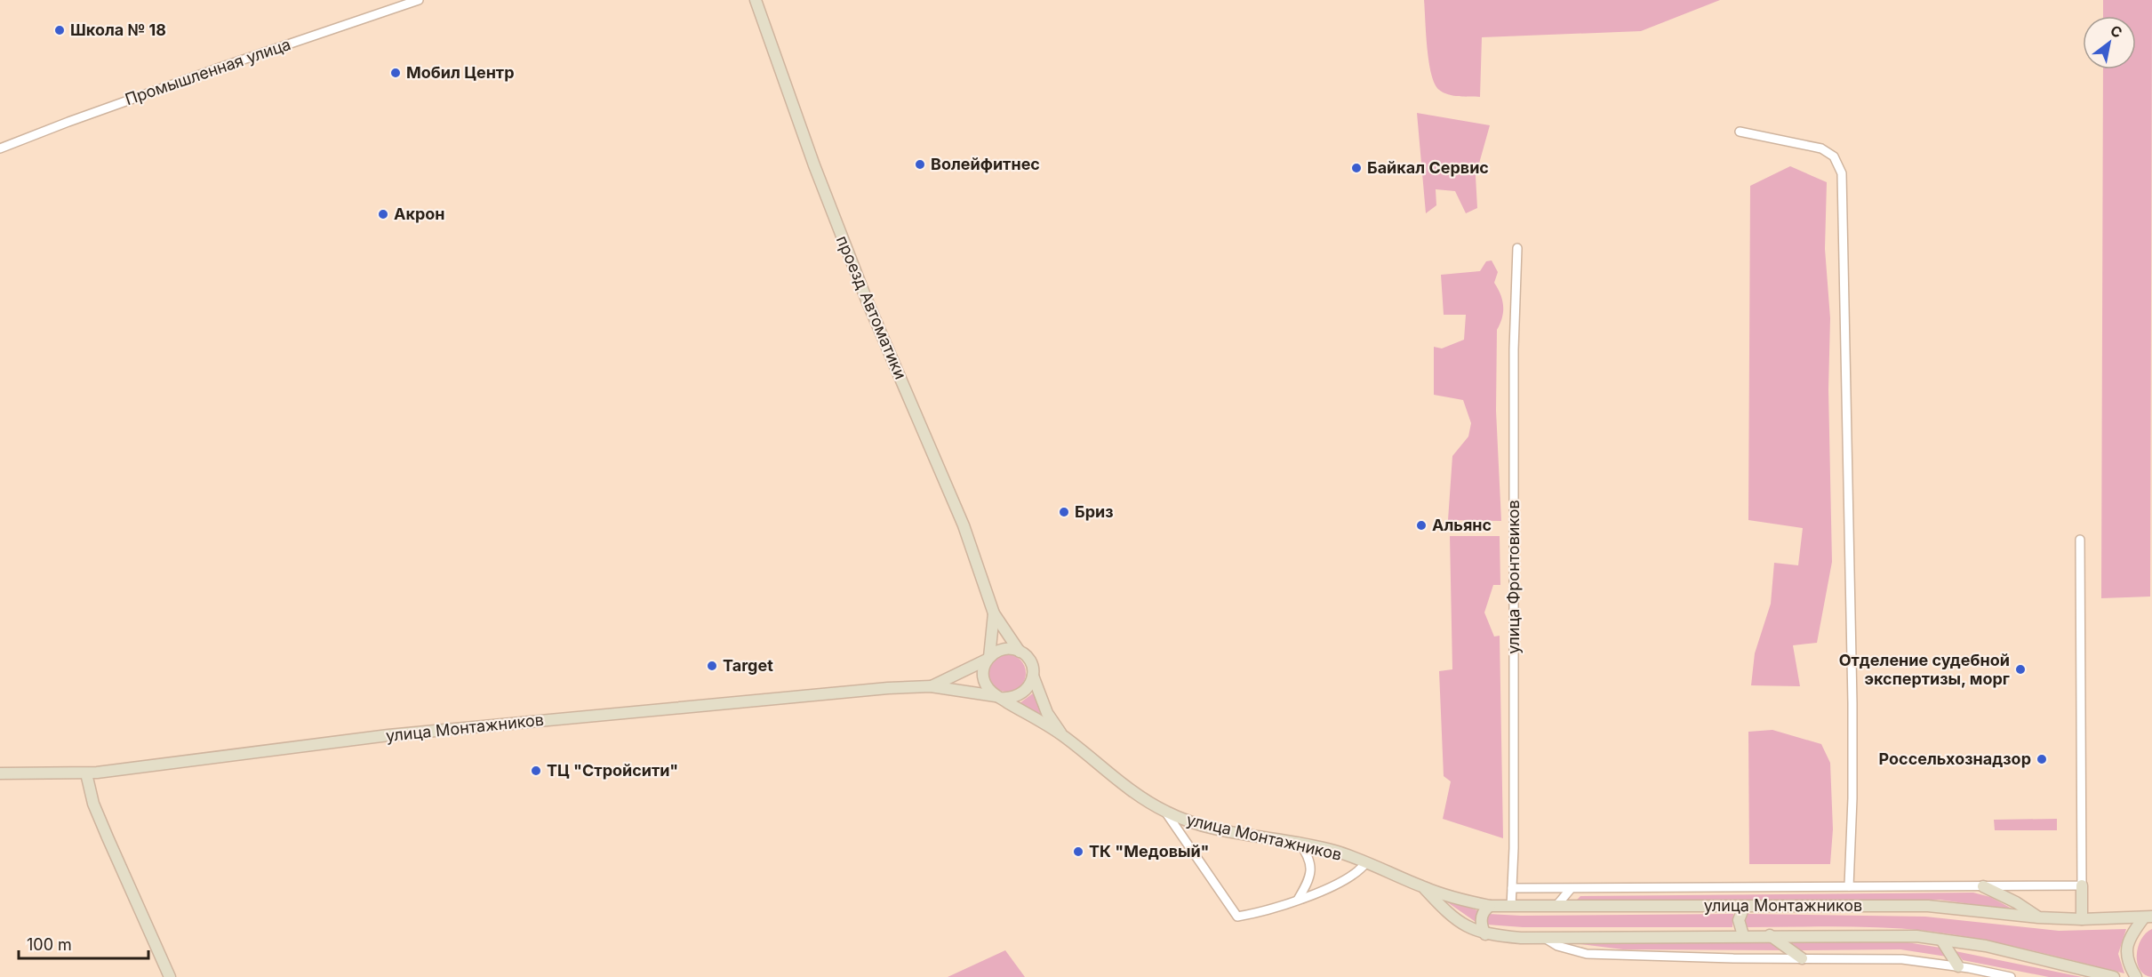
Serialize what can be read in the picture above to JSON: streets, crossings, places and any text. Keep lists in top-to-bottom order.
{
  "streets": {
    "main road": ["проезд Автоматики", "улица Монтажников"],
    "street": ["Промышленная улица", "улица Фронтовиков"]
  },
  "crossings": [
    ["проезд Автоматики", "улица Монтажников"],
    ["улица Фронтовиков", "улица Монтажников"]
  ],
  "places": [
    "Школа № 18",
    "Мобил Центр",
    "Волейфитнес",
    "Байкал Сервис",
    "Акрон",
    "Бриз",
    "Альянс",
    "Target",
    "Отделение судебной экспертизы, морг",
    "Россельхознадзор",
    "ТЦ \"Стройсити\"",
    "ТК \"Медовый\""
  ],
  "scale_bar": "100 m",
  "north": "top right"
}
